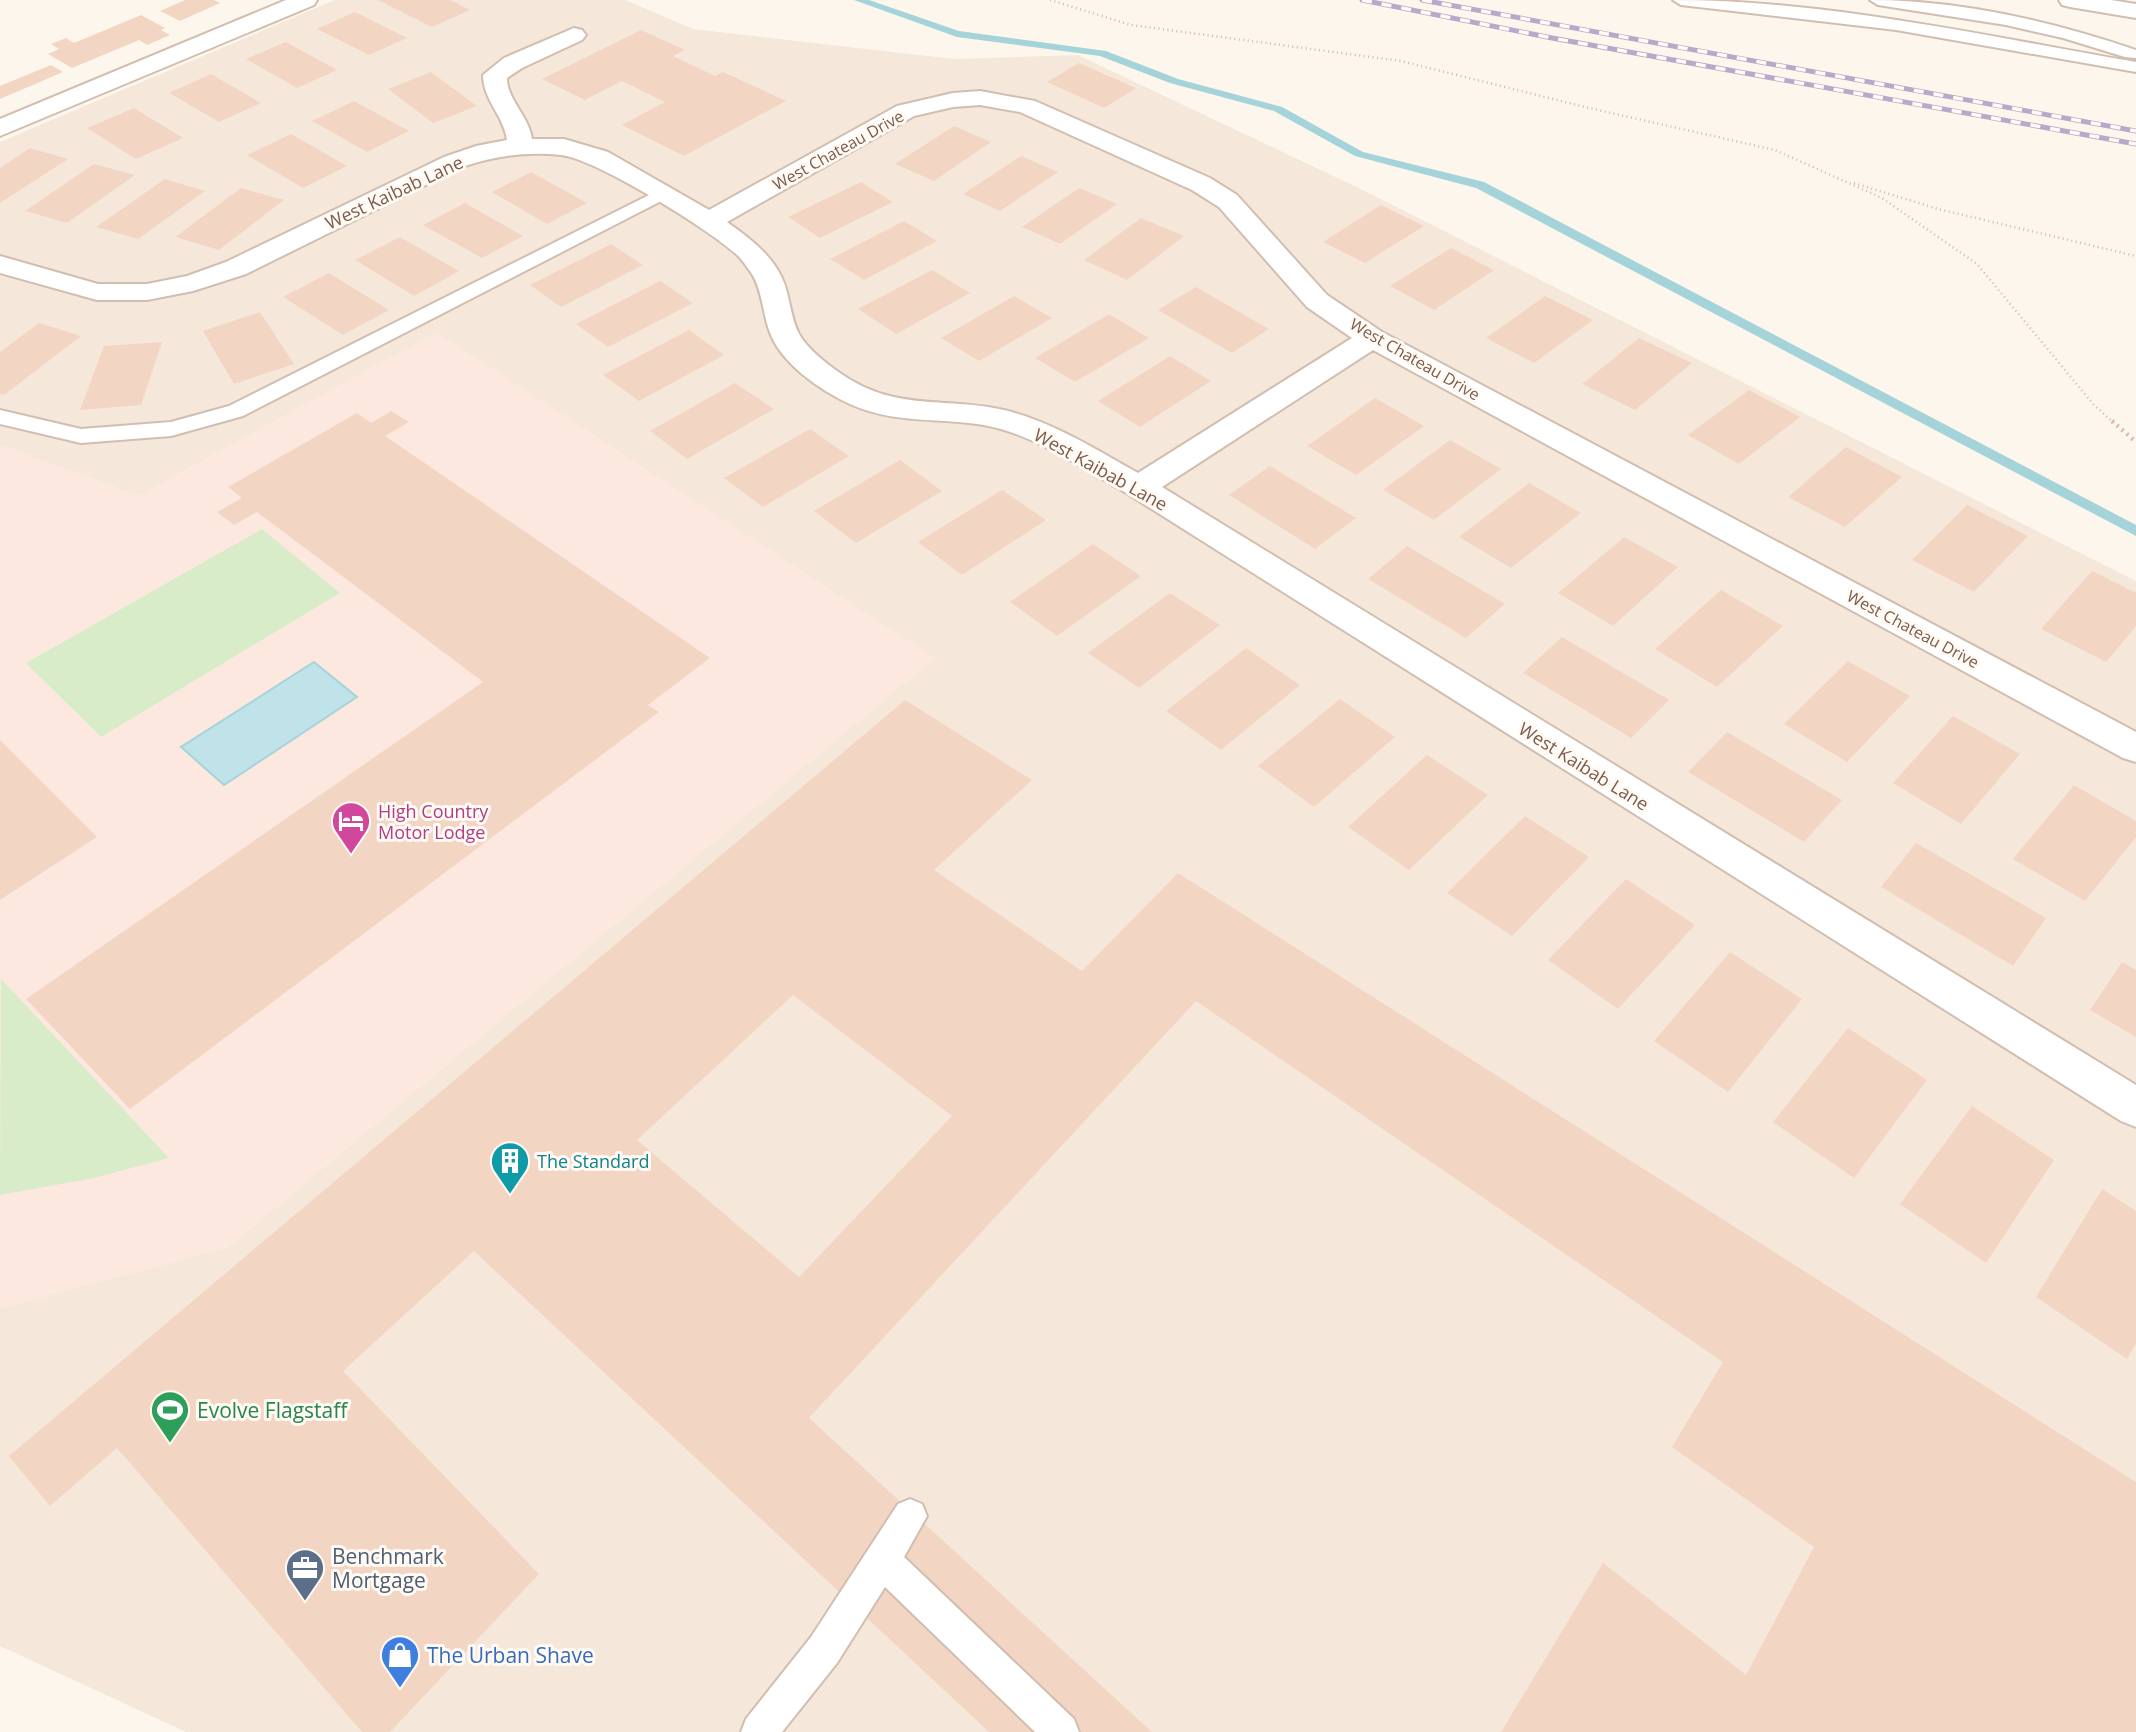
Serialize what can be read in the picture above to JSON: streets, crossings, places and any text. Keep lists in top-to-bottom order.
{
  "streets": {
    "street": ["West Chateau Drive", "West Kaibab Lane"]
  },
  "crossings": [
    ["West Chateau Drive", "West Kaibab Lane"]
  ],
  "places": {
    "hotel": ["High Country Motor Lodge"],
    "building": ["The Standard"],
    "sports": ["Evolve Flagstaff"],
    "office": ["Benchmark Mortgage"],
    "shop": ["The Urban Shave"]
  }
}
